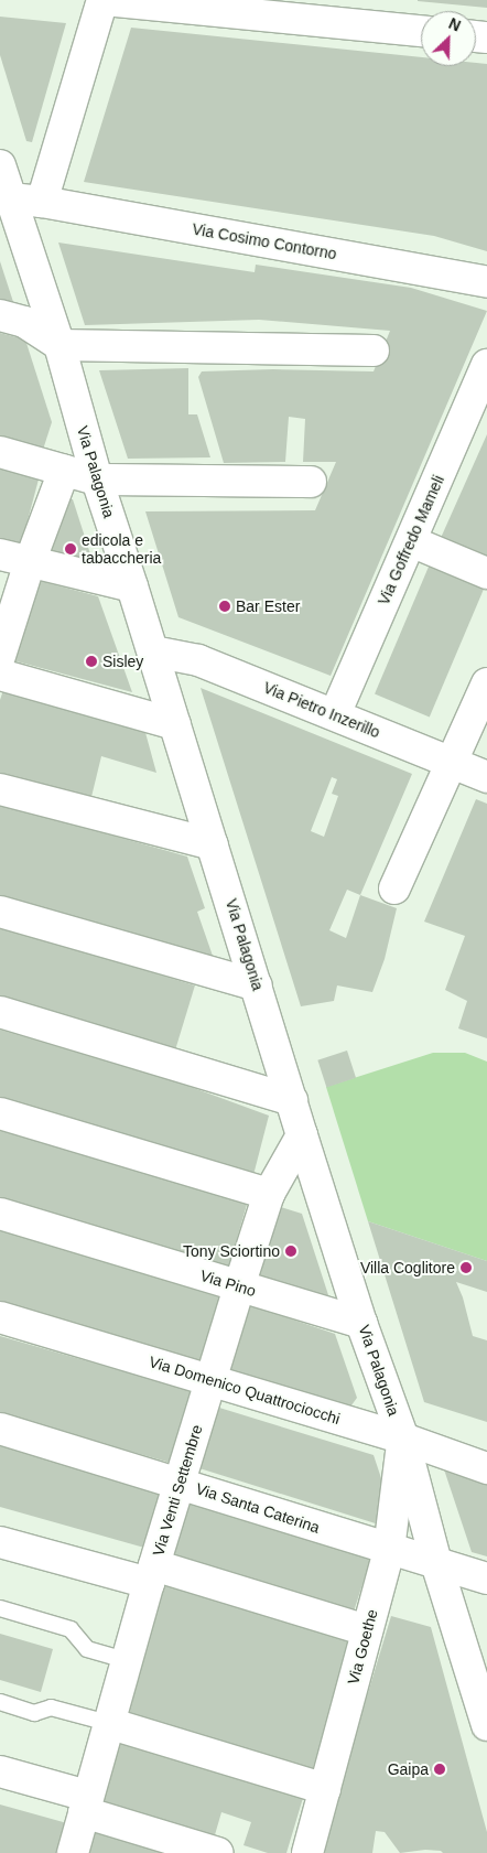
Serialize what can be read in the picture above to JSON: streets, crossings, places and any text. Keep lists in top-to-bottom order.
{
  "streets": {
    "street": [
      "Via Cosimo Contorno",
      "Via Palagonia",
      "Via Goffredo Mameli",
      "Via Pietro Inzerillo",
      "Via Pino",
      "Via Domenico Quattrociocchi",
      "Via Venti Settembre",
      "Via Santa Caterina",
      "Via Goethe"
    ]
  },
  "crossings": [
    ["Via Cosimo Contorno", "Via Palagonia"],
    ["Via Palagonia", "Via Pietro Inzerillo"],
    ["Via Palagonia", "Via Pino"],
    ["Via Palagonia", "Via Domenico Quattrociocchi"],
    ["Via Palagonia", "Via Venti Settembre"],
    ["Via Palagonia", "Via Santa Caterina"],
    ["Via Palagonia", "Via Goethe"],
    ["Via Goffredo Mameli", "Via Pietro Inzerillo"],
    ["Via Pino", "Via Venti Settembre"],
    ["Via Domenico Quattrociocchi", "Via Venti Settembre"],
    ["Via Domenico Quattrociocchi", "Via Goethe"],
    ["Via Venti Settembre", "Via Santa Caterina"],
    ["Via Santa Caterina", "Via Goethe"]
  ],
  "places": [
    "edicola e tabaccheria",
    "Bar Ester",
    "Sisley",
    "Tony Sciortino",
    "Villa Coglitore",
    "Gaipa"
  ],
  "north": "top right"
}
